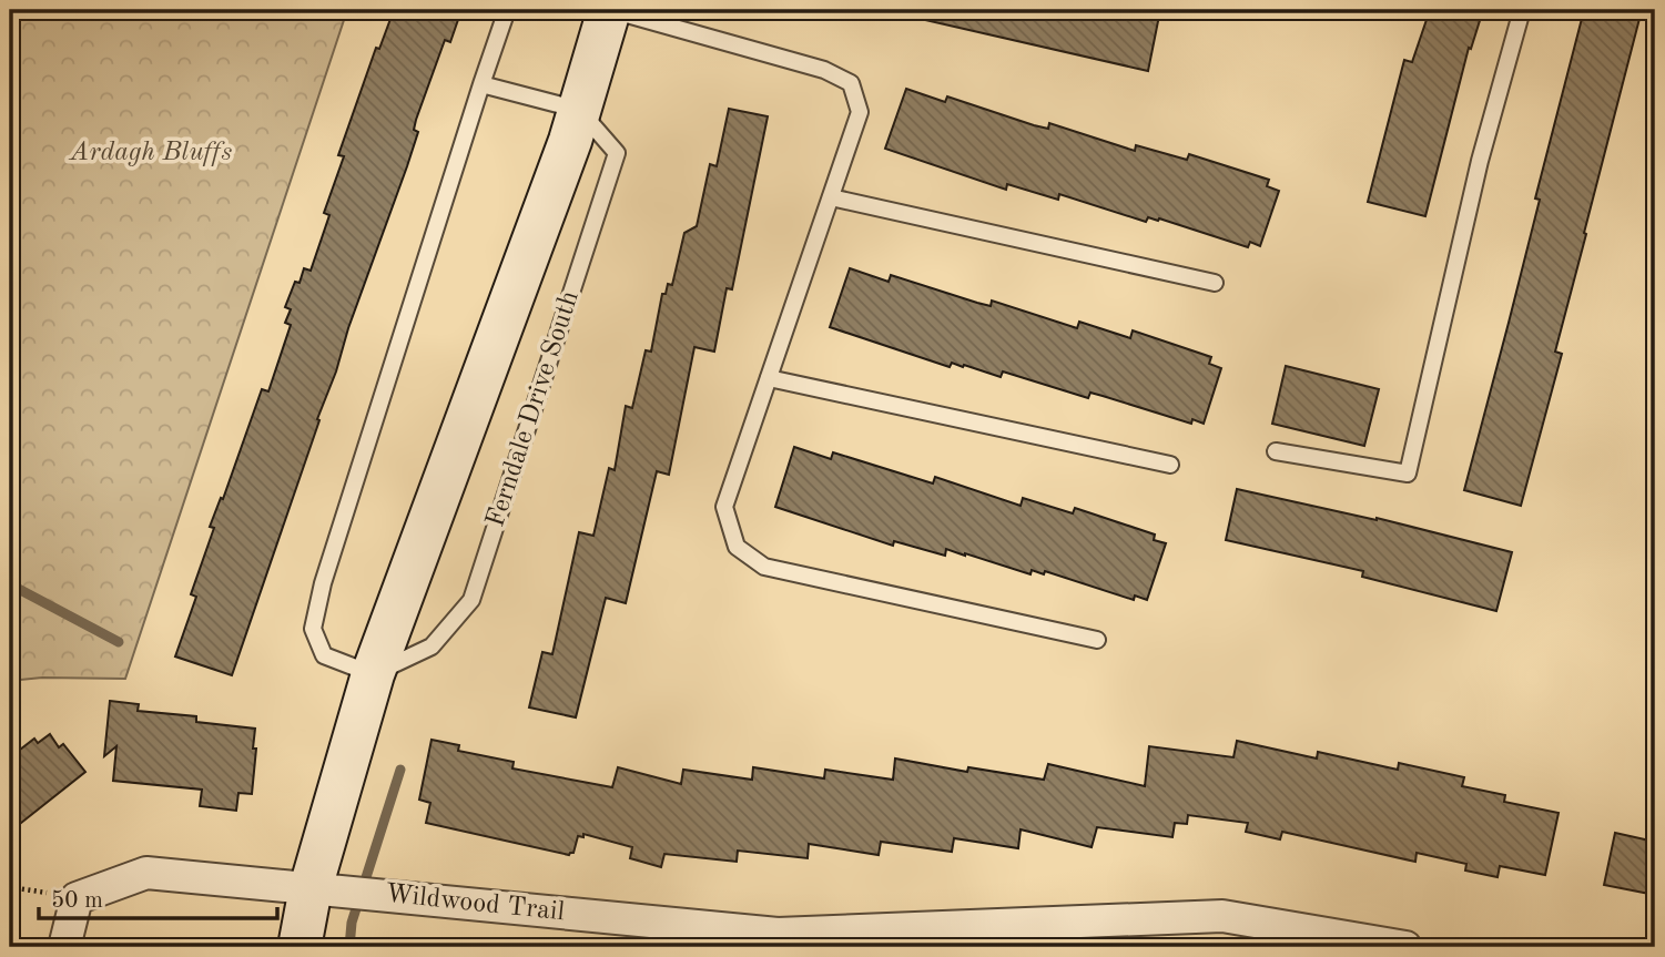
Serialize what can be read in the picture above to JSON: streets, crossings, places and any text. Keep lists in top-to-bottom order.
{
  "streets": {
    "main road": ["Ferndale Drive South"],
    "street": ["Wildwood Trail"]
  },
  "crossings": [
    ["Ferndale Drive South", "Wildwood Trail"]
  ],
  "parks": ["Ardagh Bluffs"],
  "scale_bar": "50 m"
}
